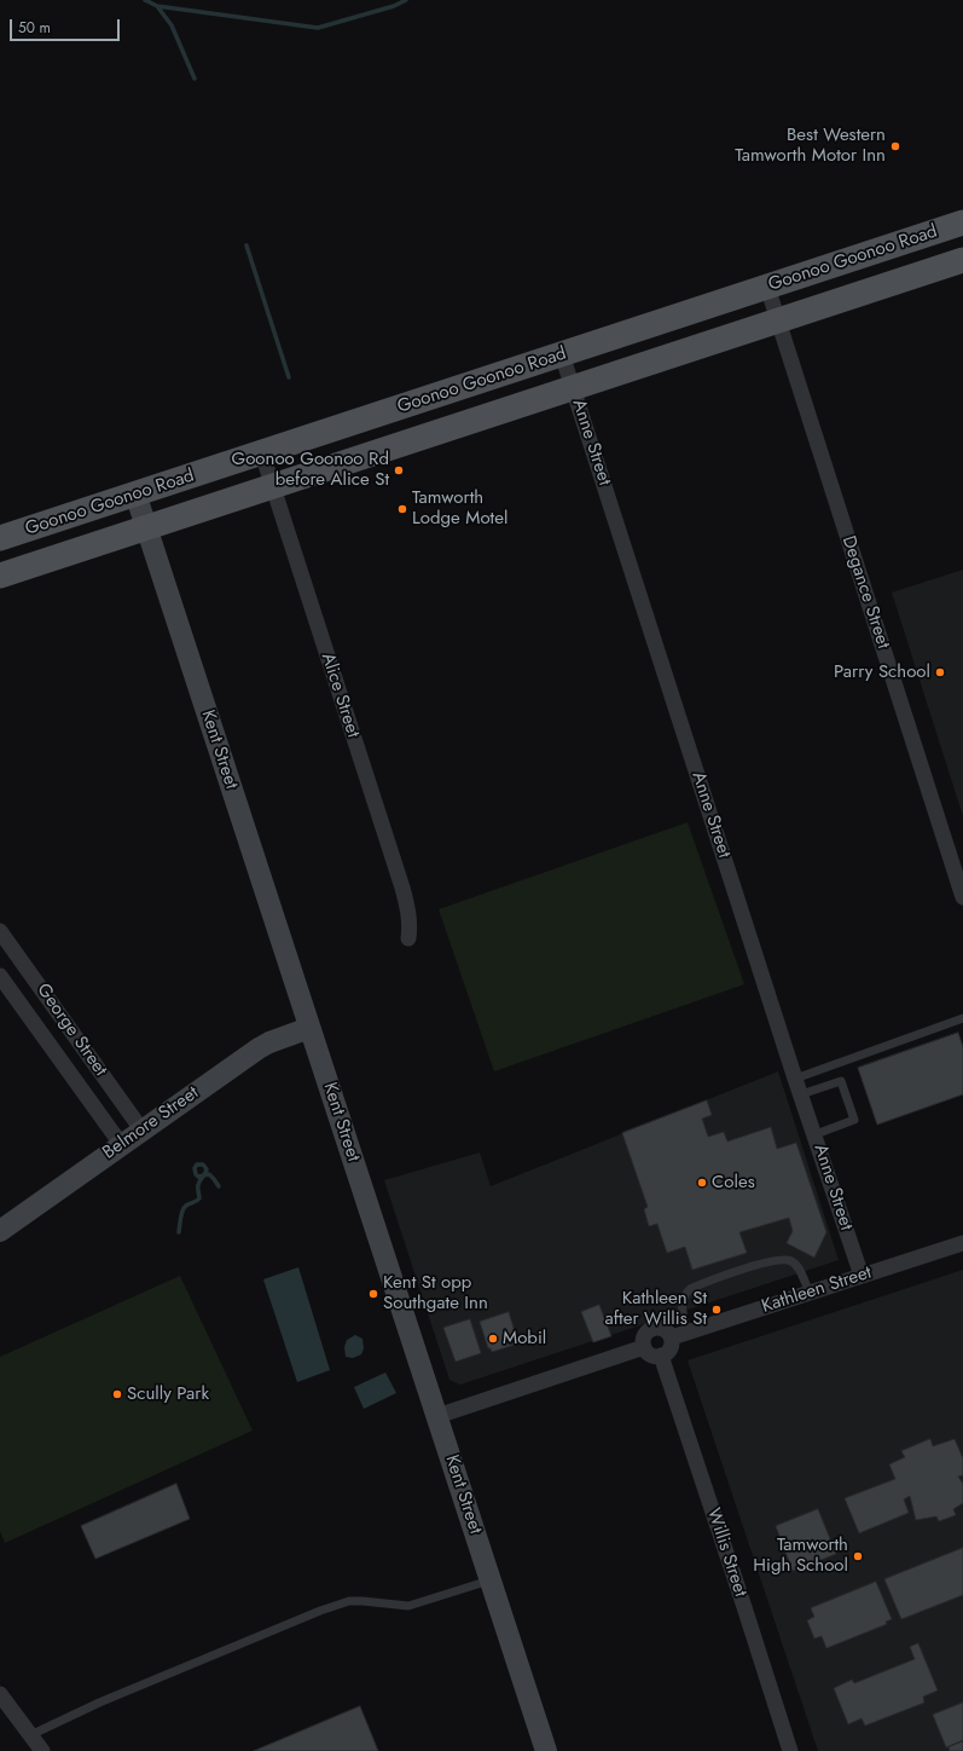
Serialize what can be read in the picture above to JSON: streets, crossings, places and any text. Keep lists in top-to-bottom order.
{
  "streets": {
    "main road": ["Goonoo Goonoo Road"],
    "street": [
      "Anne Street",
      "Degance Street",
      "Alice Street",
      "Kent Street",
      "George Street",
      "Belmore Street",
      "Kathleen Street",
      "Willis Street"
    ]
  },
  "crossings": [
    ["Goonoo Goonoo Road", "Anne Street"],
    ["Goonoo Goonoo Road", "Degance Street"],
    ["Goonoo Goonoo Road", "Alice Street"],
    ["Goonoo Goonoo Road", "Kent Street"],
    ["Anne Street", "Kathleen Street"],
    ["Kent Street", "Belmore Street"],
    ["George Street", "Belmore Street"],
    ["Kathleen Street", "Willis Street"]
  ],
  "places": [
    "Best Western Tamworth Motor Inn",
    "Goonoo Goonoo Rd before Alice St",
    "Tamworth Lodge Motel",
    "Parry School",
    "Coles",
    "Kent St opp Southgate Inn",
    "Kathleen St after Willis St",
    "Mobil",
    "Scully Park",
    "Tamworth High School"
  ],
  "scale_bar": "50 m"
}
